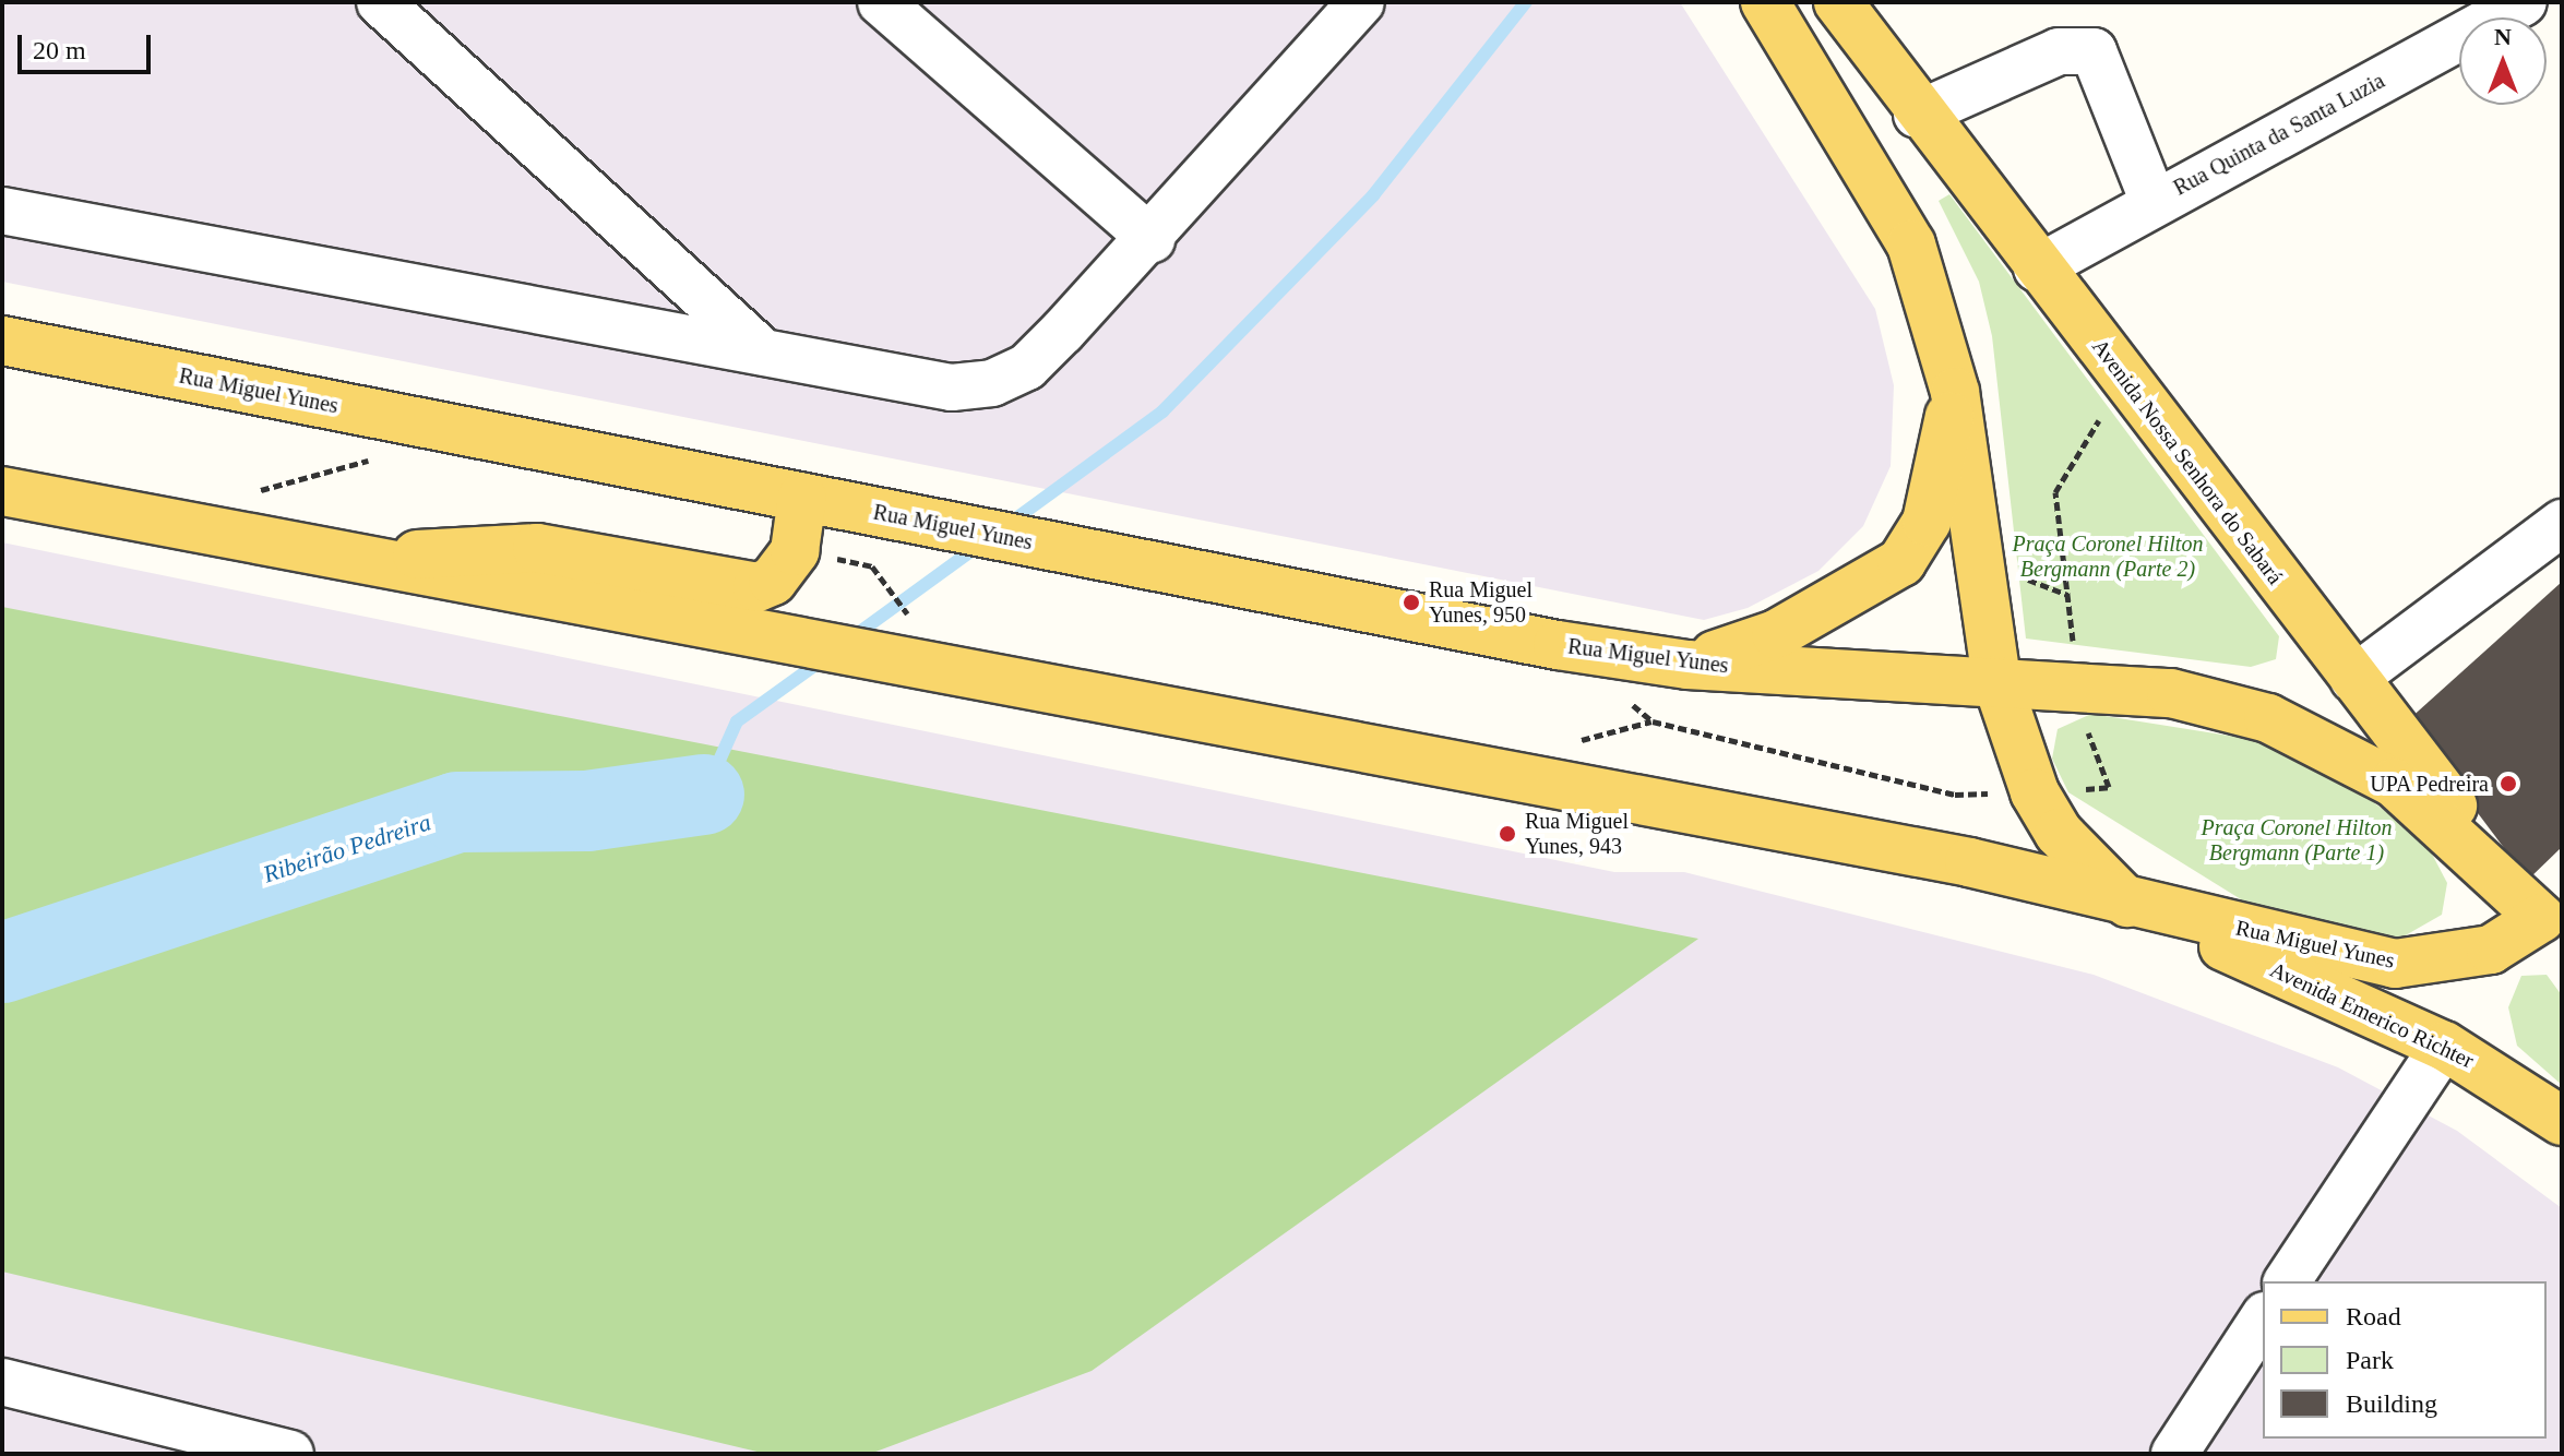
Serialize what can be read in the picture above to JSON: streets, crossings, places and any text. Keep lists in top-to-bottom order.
{
  "streets": {
    "main road": ["Rua Miguel Yunes", "Avenida Nossa Senhora do Sabará", "Avenida Emerico Richter"],
    "street": ["Rua Quinta da Santa Luzia"]
  },
  "crossings": [
    ["Rua Quinta da Santa Luzia", "Avenida Nossa Senhora do Sabará"],
    ["Rua Miguel Yunes", "Avenida Nossa Senhora do Sabará"],
    ["Rua Miguel Yunes", "Avenida Emerico Richter"]
  ],
  "water": ["Ribeirão Pedreira"],
  "parks": ["Praça Coronel Hilton Bergmann (Parte 2)", "Praça Coronel Hilton Bergmann (Parte 1)"],
  "places": ["Rua Miguel Yunes, 950", "UPA Pedreira", "Rua Miguel Yunes, 943"],
  "legend": ["Road", "Park", "Building"],
  "scale_bar": "20 m",
  "north": "top"
}
